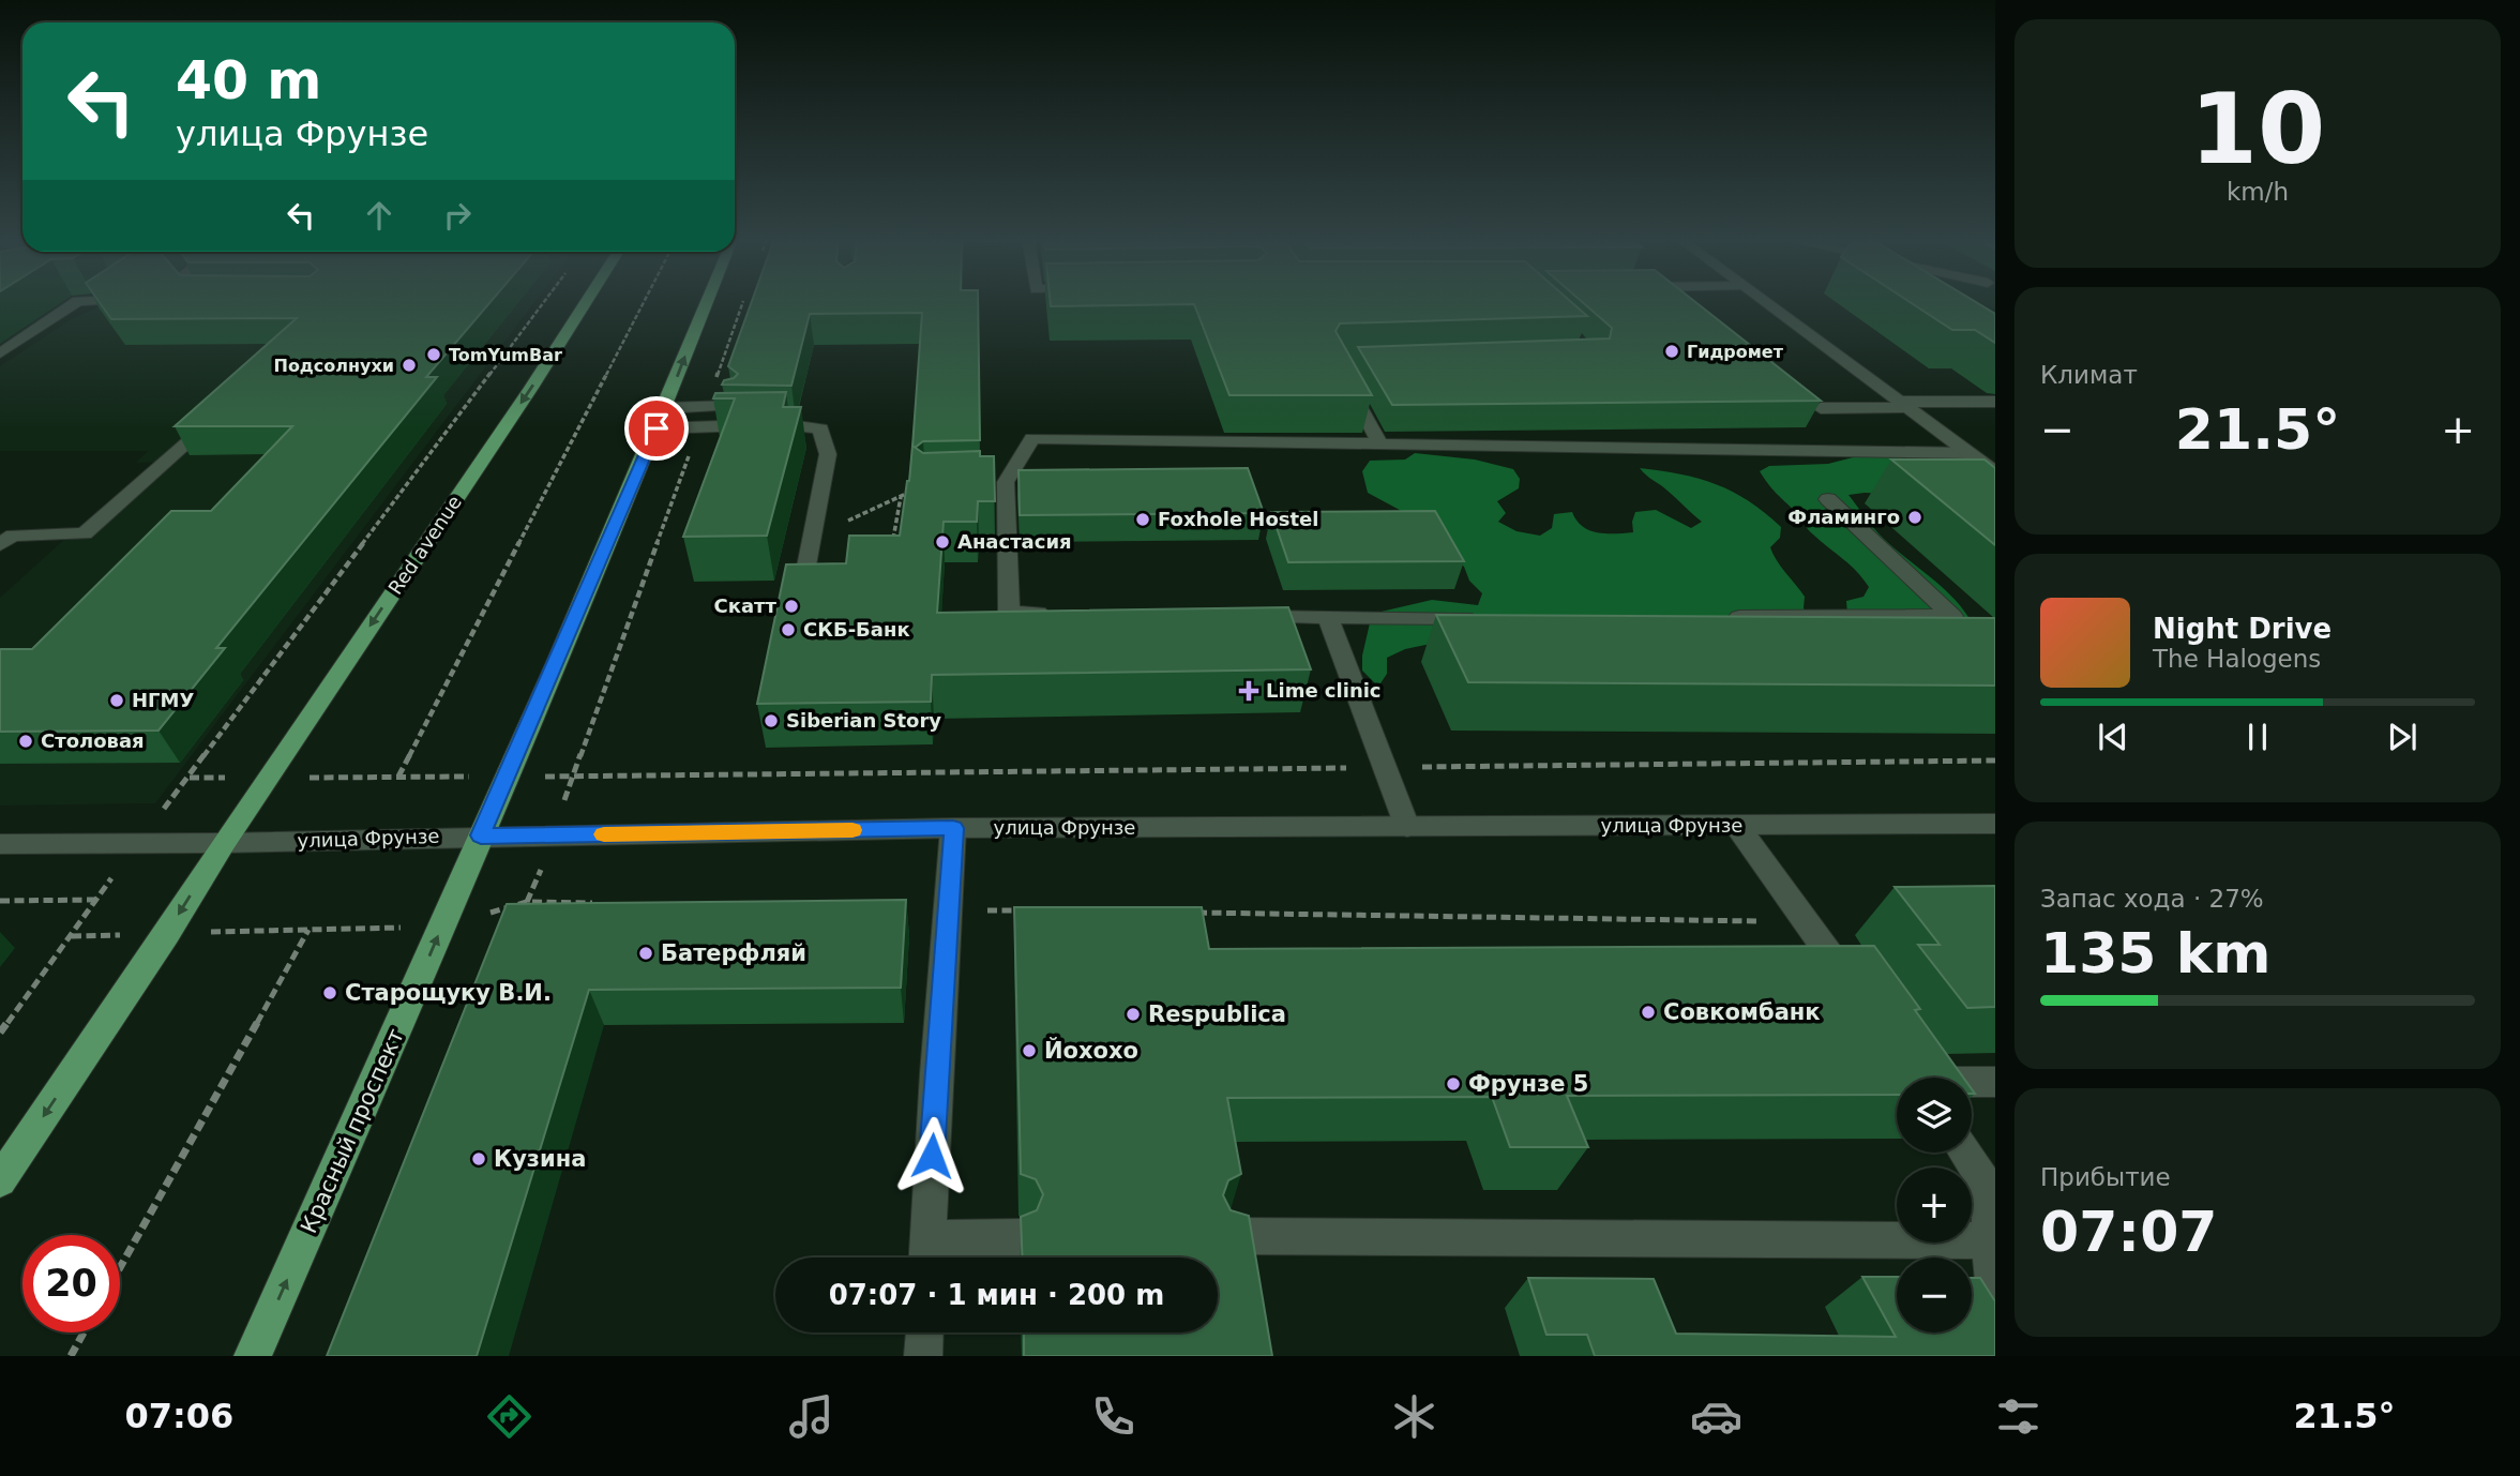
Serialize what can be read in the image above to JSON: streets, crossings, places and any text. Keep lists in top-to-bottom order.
{
  "streets": {
    "main road": ["Red avenue", "улица Фрунзе", "Красный проспект"]
  },
  "crossings": [
    ["Red avenue", "улица Фрунзе"],
    ["улица Фрунзе", "Красный проспект"]
  ],
  "one_way": ["Red avenue", "Красный проспект"],
  "places": {
    "other": [
      "Гидромет",
      "TomYumBar",
      "Подсолнухи",
      "Фламинго",
      "Foxhole Hostel",
      "Анастасия",
      "Скатт",
      "СКБ-Банк",
      "НГМУ",
      "Siberian Story",
      "Столовая",
      "Батерфляй",
      "Старощуку В.И.",
      "Совкомбанк",
      "Respublica",
      "Йохохо",
      "Фрунзе 5",
      "Кузина"
    ],
    "health": ["Lime clinic"]
  },
  "page": {
    "tile": [
      ["10", "km/h"],
      "Климат",
      ["Запас хода · 27%", "135 km"],
      ["Прибытие", "07:07"]
    ],
    "turn": ["40 m", "улица Фрунзе"],
    "heat": ["−", "21.5°", "+"],
    "song": ["Night Drive", "The Halogens"],
    "map_buttons": ["+", "−"],
    "limit": "20",
    "trip": "07:07 · 1 мин · 200 m",
    "tabs": ["07:06", "21.5°"]
  }
}
